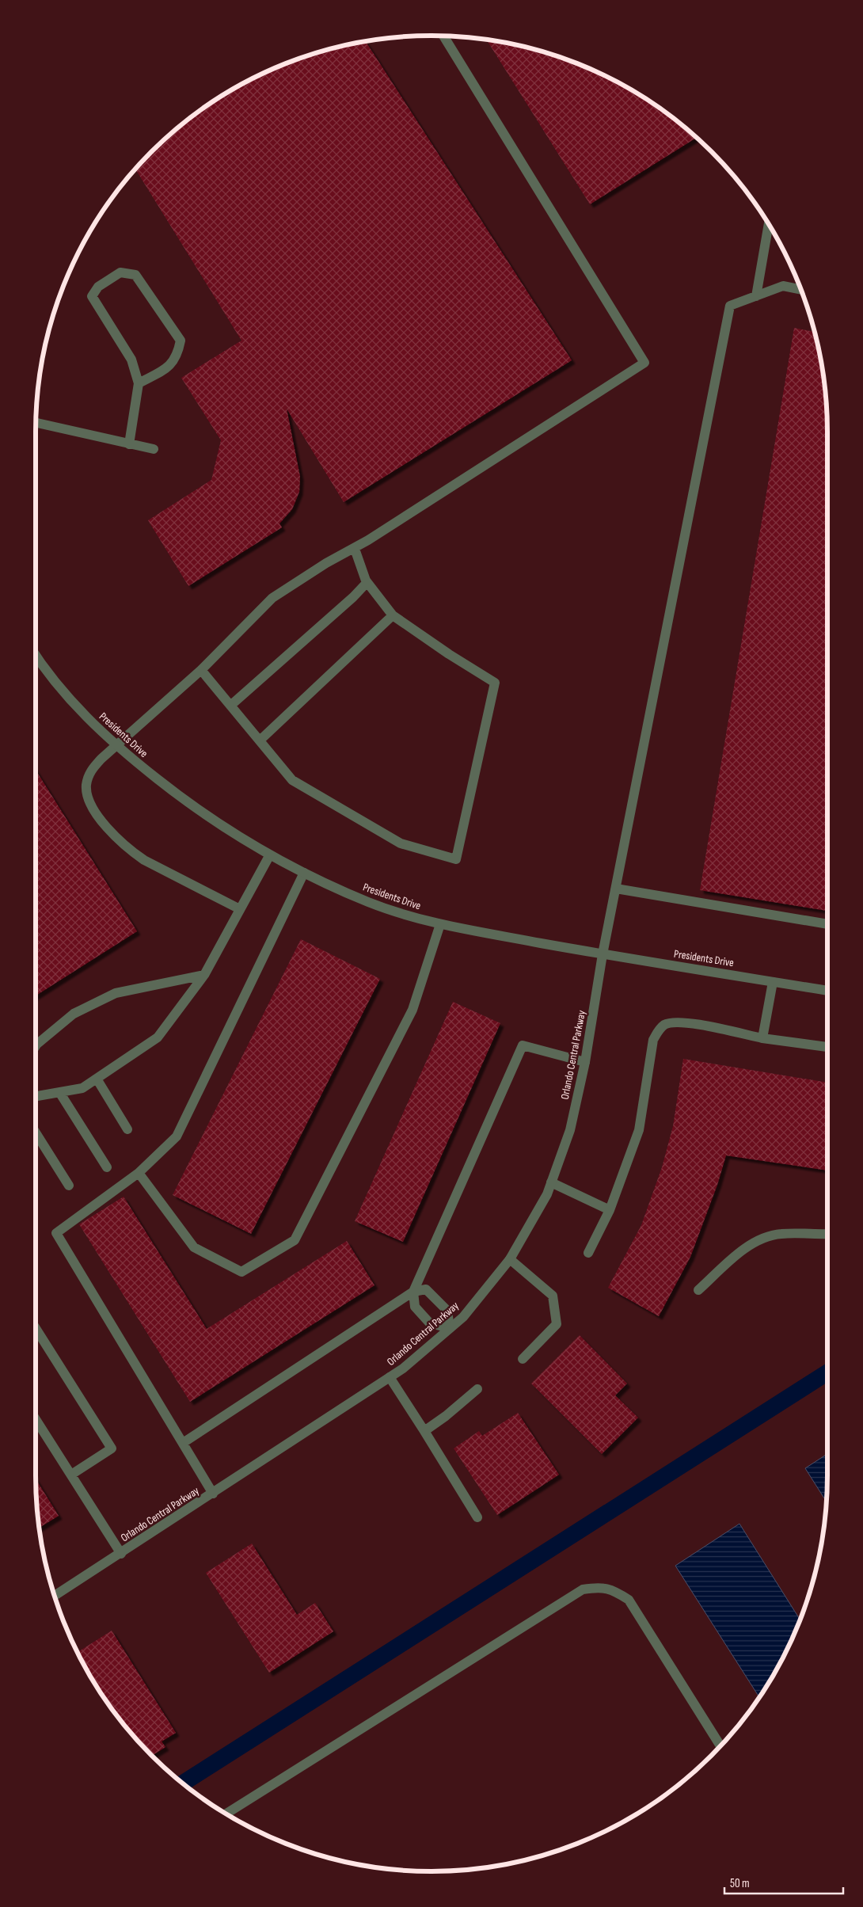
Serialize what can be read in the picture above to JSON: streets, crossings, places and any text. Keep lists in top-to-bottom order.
{
  "streets": {
    "street": ["Presidents Drive", "Orlando Central Parkway"]
  },
  "crossings": [
    ["Presidents Drive", "Orlando Central Parkway"]
  ],
  "scale_bar": "50 m"
}
